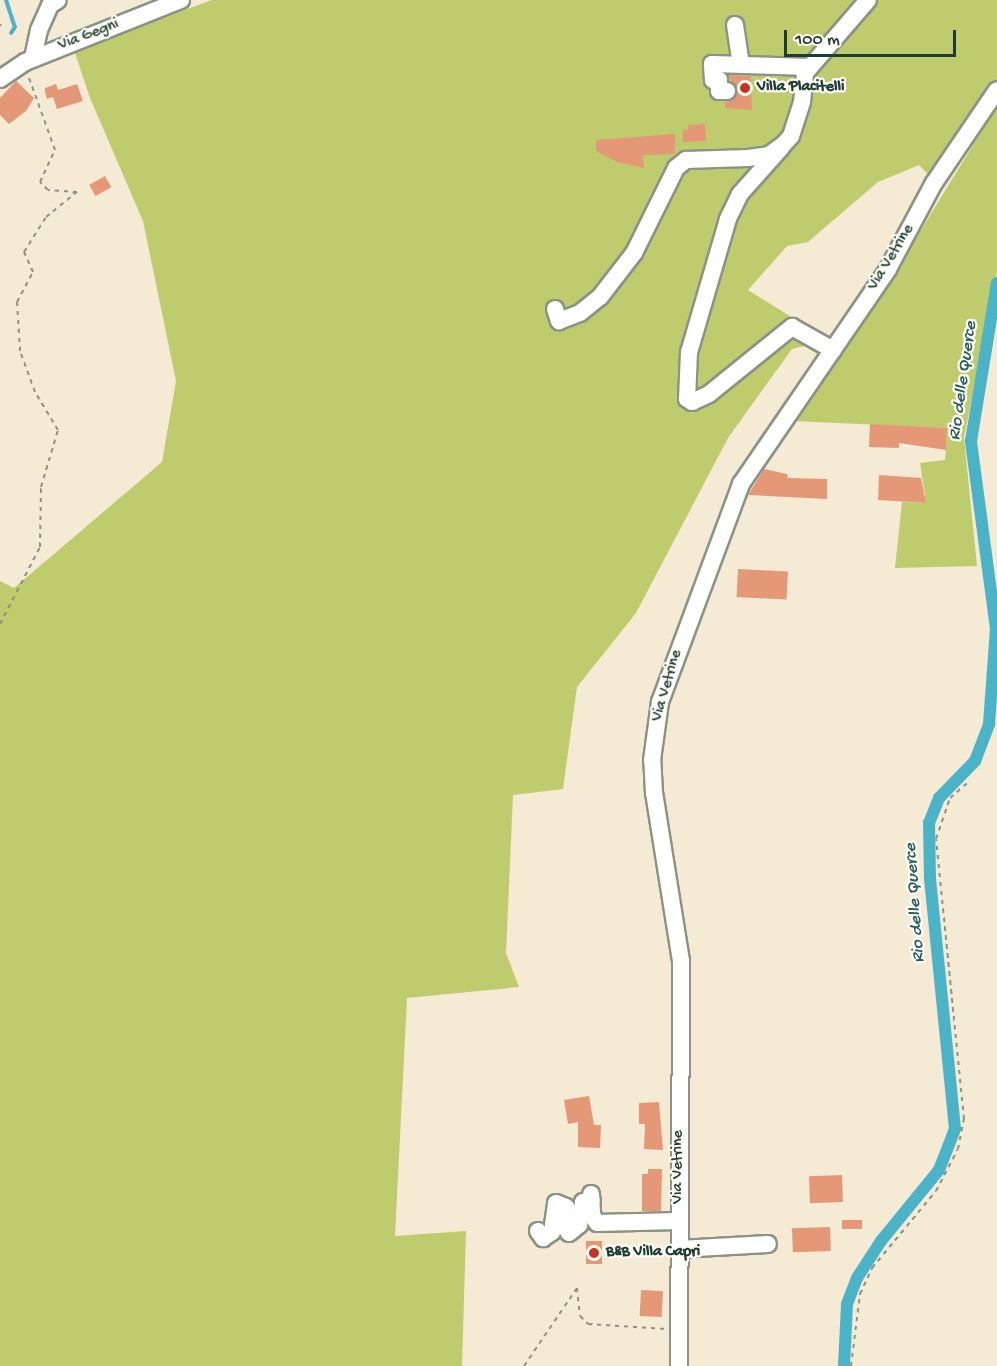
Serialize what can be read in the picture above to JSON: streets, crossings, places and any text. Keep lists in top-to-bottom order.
{
  "streets": {
    "street": ["Via Gegni", "Via Vetrine"]
  },
  "water": ["Rio delle Querce"],
  "places": ["Villa Placitelli", "B&B Villa Capri"],
  "scale_bar": "100 m"
}
